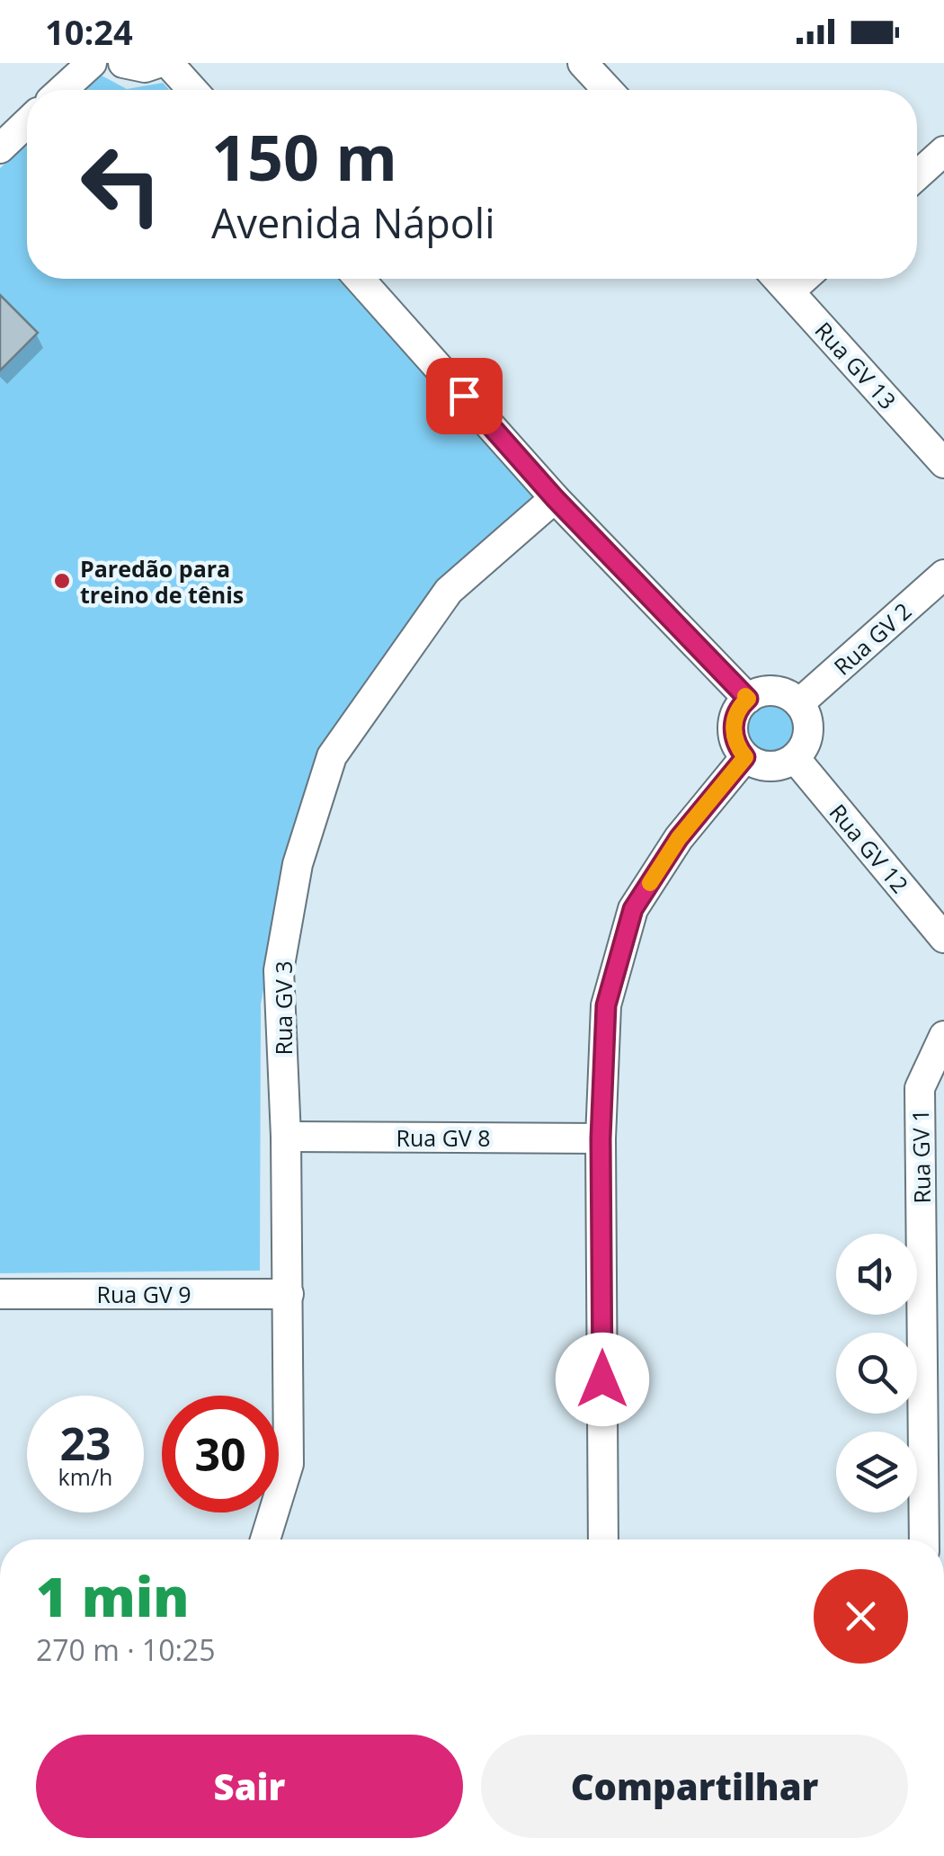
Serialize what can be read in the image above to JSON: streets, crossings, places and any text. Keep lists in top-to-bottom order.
{
  "streets": {
    "street": [
      "Rua GV 13",
      "Rua GV 2",
      "Rua GV 12",
      "Rua GV 3",
      "Rua GV 8",
      "Rua GV 1",
      "Rua GV 9"
    ]
  },
  "crossings": [
    ["Rua GV 2", "Rua GV 12"],
    ["Rua GV 3", "Rua GV 8"],
    ["Rua GV 3", "Rua GV 9"]
  ],
  "places": ["Paredão para treino de tênis"],
  "page": {
    "status": "10:24",
    "turn": ["150 m", "Avenida Nápoli"],
    "speed": "23 km/h",
    "limit": "30",
    "heading": ["1 min", "270 m · 10:25"],
    "buttons": ["Sair", "Compartilhar"]
  }
}
